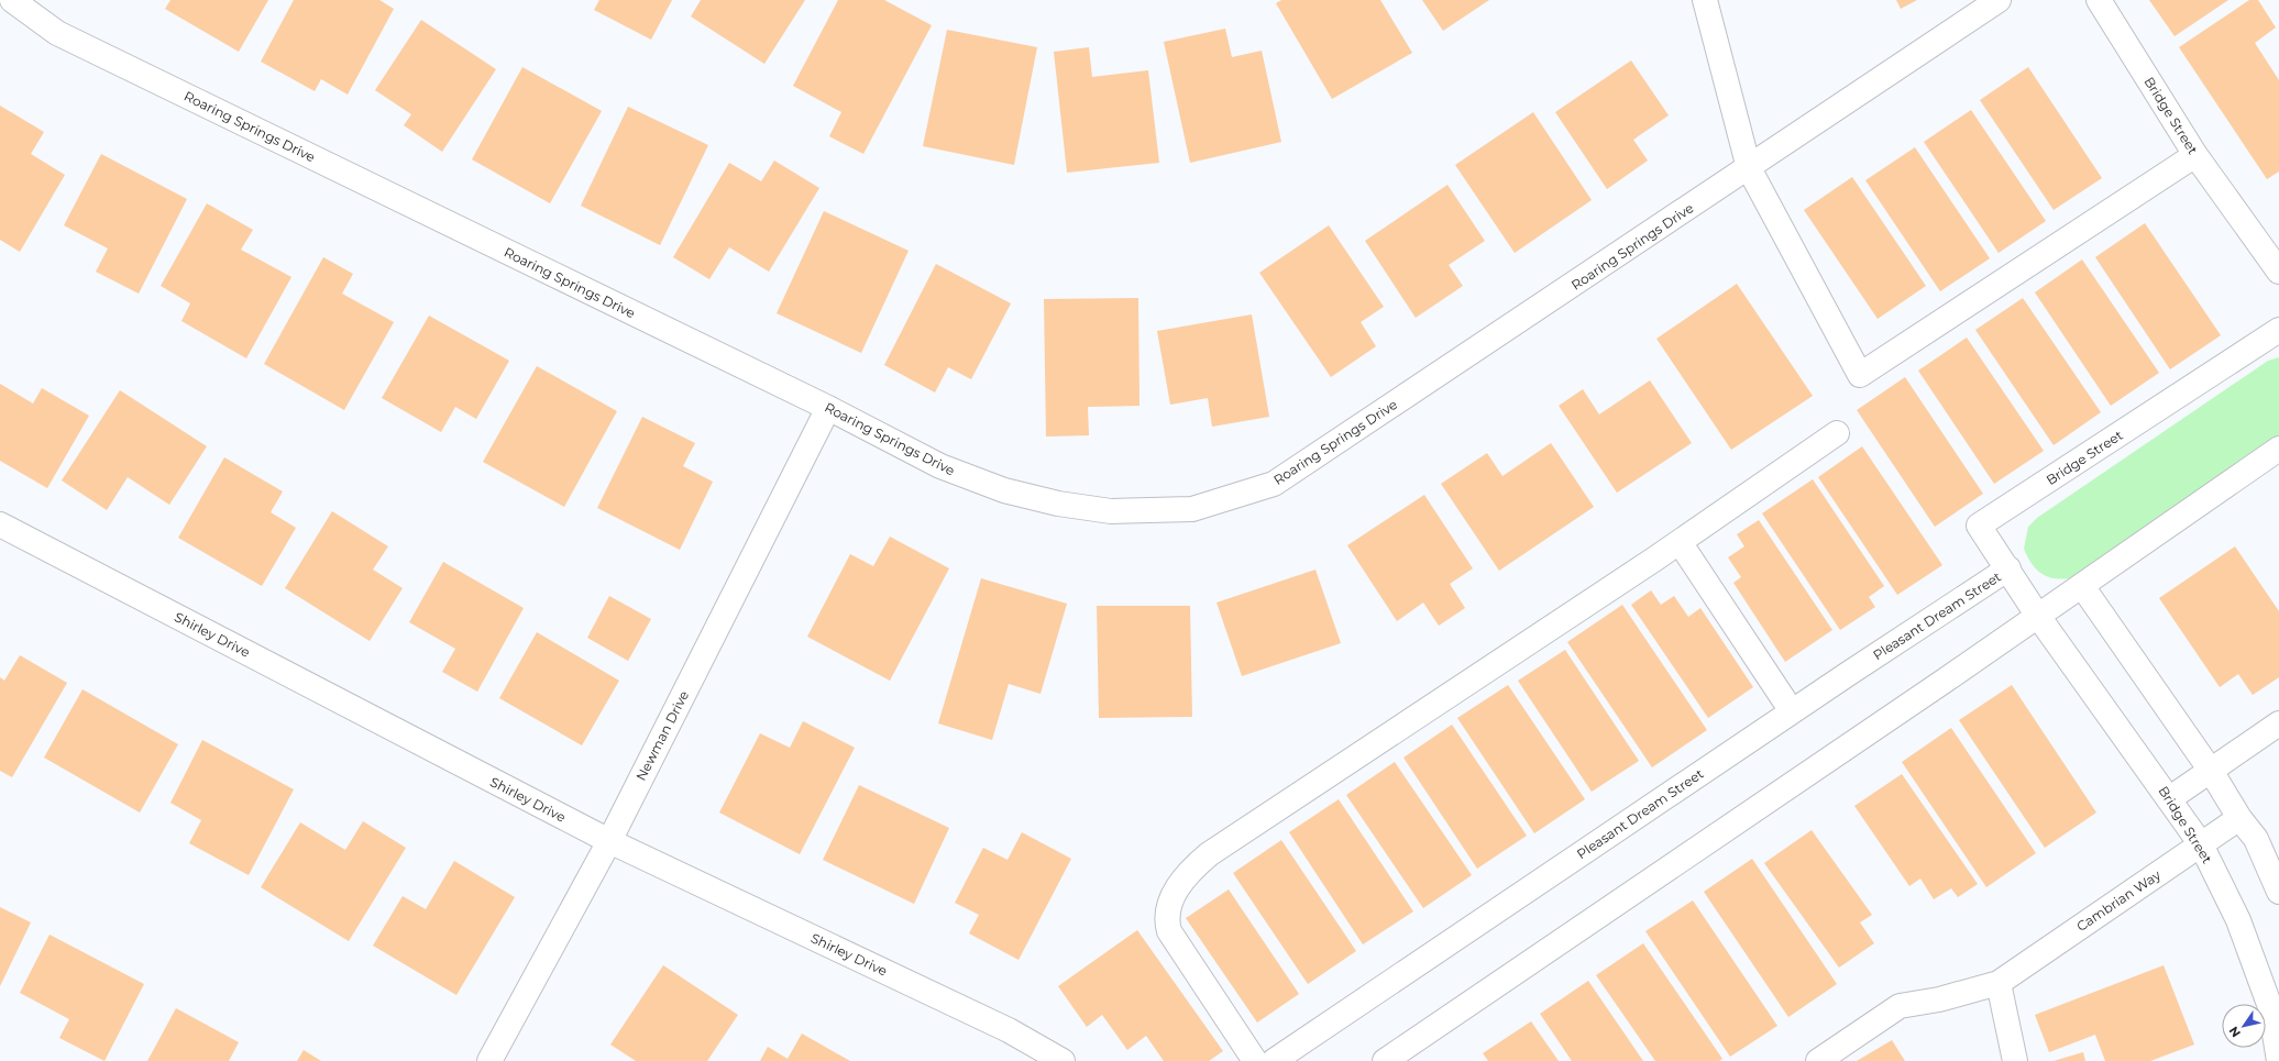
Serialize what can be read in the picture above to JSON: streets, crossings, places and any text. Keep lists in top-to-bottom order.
{
  "streets": {
    "street": [
      "Bridge Street",
      "Roaring Springs Drive",
      "Pleasant Dream Street",
      "Shirley Drive",
      "Newman Drive",
      "Cambrian Way"
    ]
  },
  "crossings": [
    ["Bridge Street", "Pleasant Dream Street"],
    ["Bridge Street", "Cambrian Way"],
    ["Roaring Springs Drive", "Newman Drive"],
    ["Shirley Drive", "Newman Drive"]
  ],
  "north": "bottom left"
}
